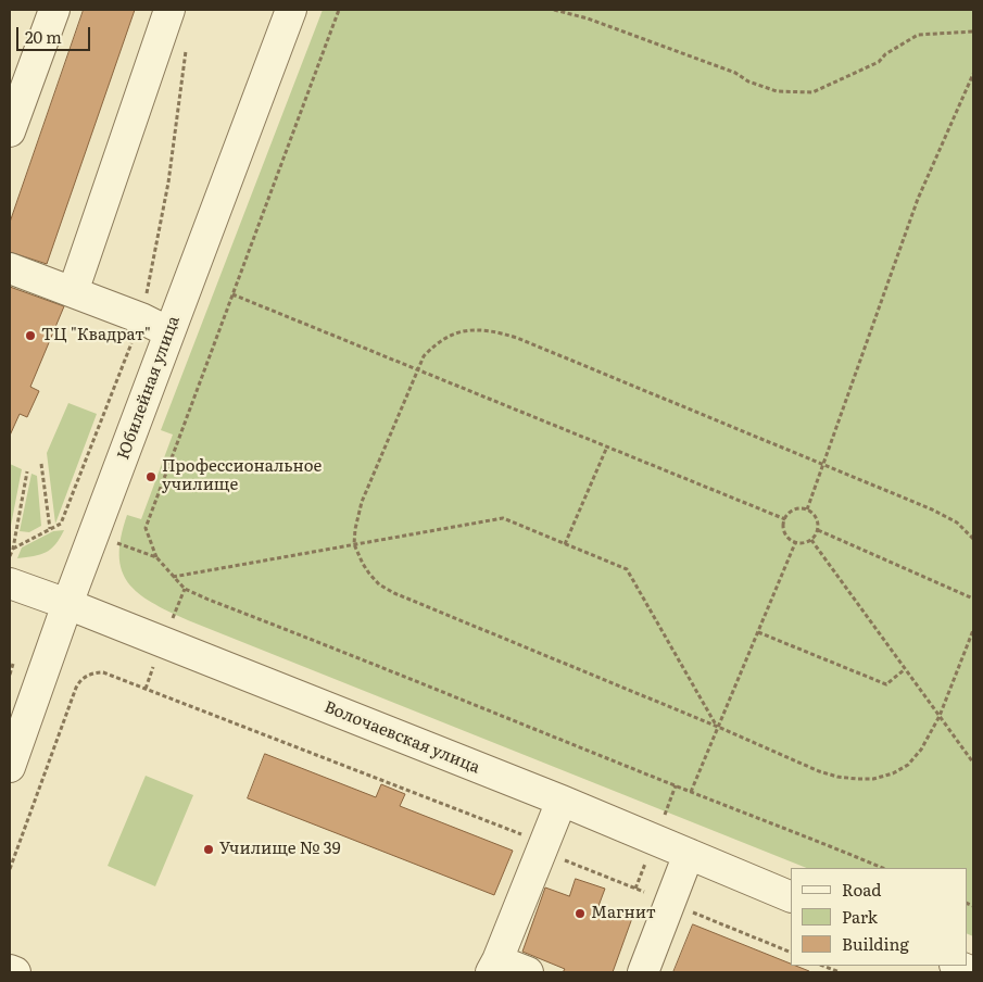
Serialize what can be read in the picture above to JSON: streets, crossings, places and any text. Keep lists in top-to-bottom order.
{
  "streets": {
    "street": ["Юбилейная улица", "Волочаевская улица"]
  },
  "crossings": [
    ["Юбилейная улица", "Волочаевская улица"]
  ],
  "places": [
    "ТЦ \"Квадрат\"",
    "Профессиональное училище",
    "Училище № 39",
    "Магнит"
  ],
  "legend": ["Road", "Park", "Building"],
  "scale_bar": "20 m"
}
